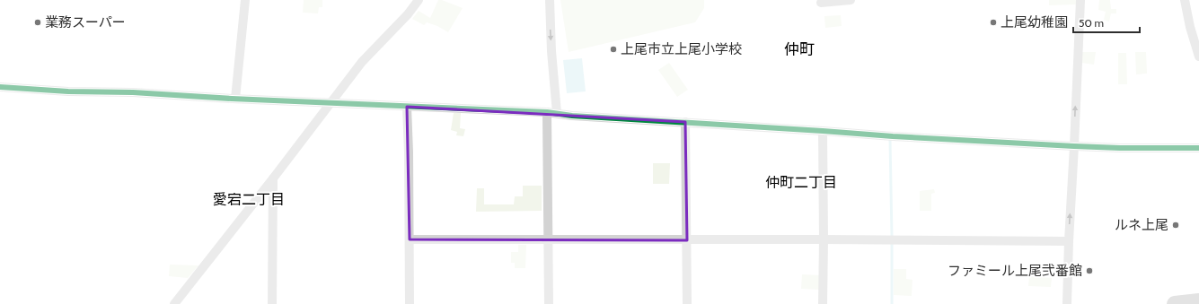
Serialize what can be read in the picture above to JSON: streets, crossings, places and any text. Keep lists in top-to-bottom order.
{
  "districts": ["仲町", "仲町二丁目", "愛宕二丁目"],
  "places": [
    "業務スーパー",
    "上尾幼稚園",
    "上尾市立上尾小学校",
    "ルネ上尾",
    "ファミール上尾弐番館"
  ],
  "scale_bar": "50 m"
}
